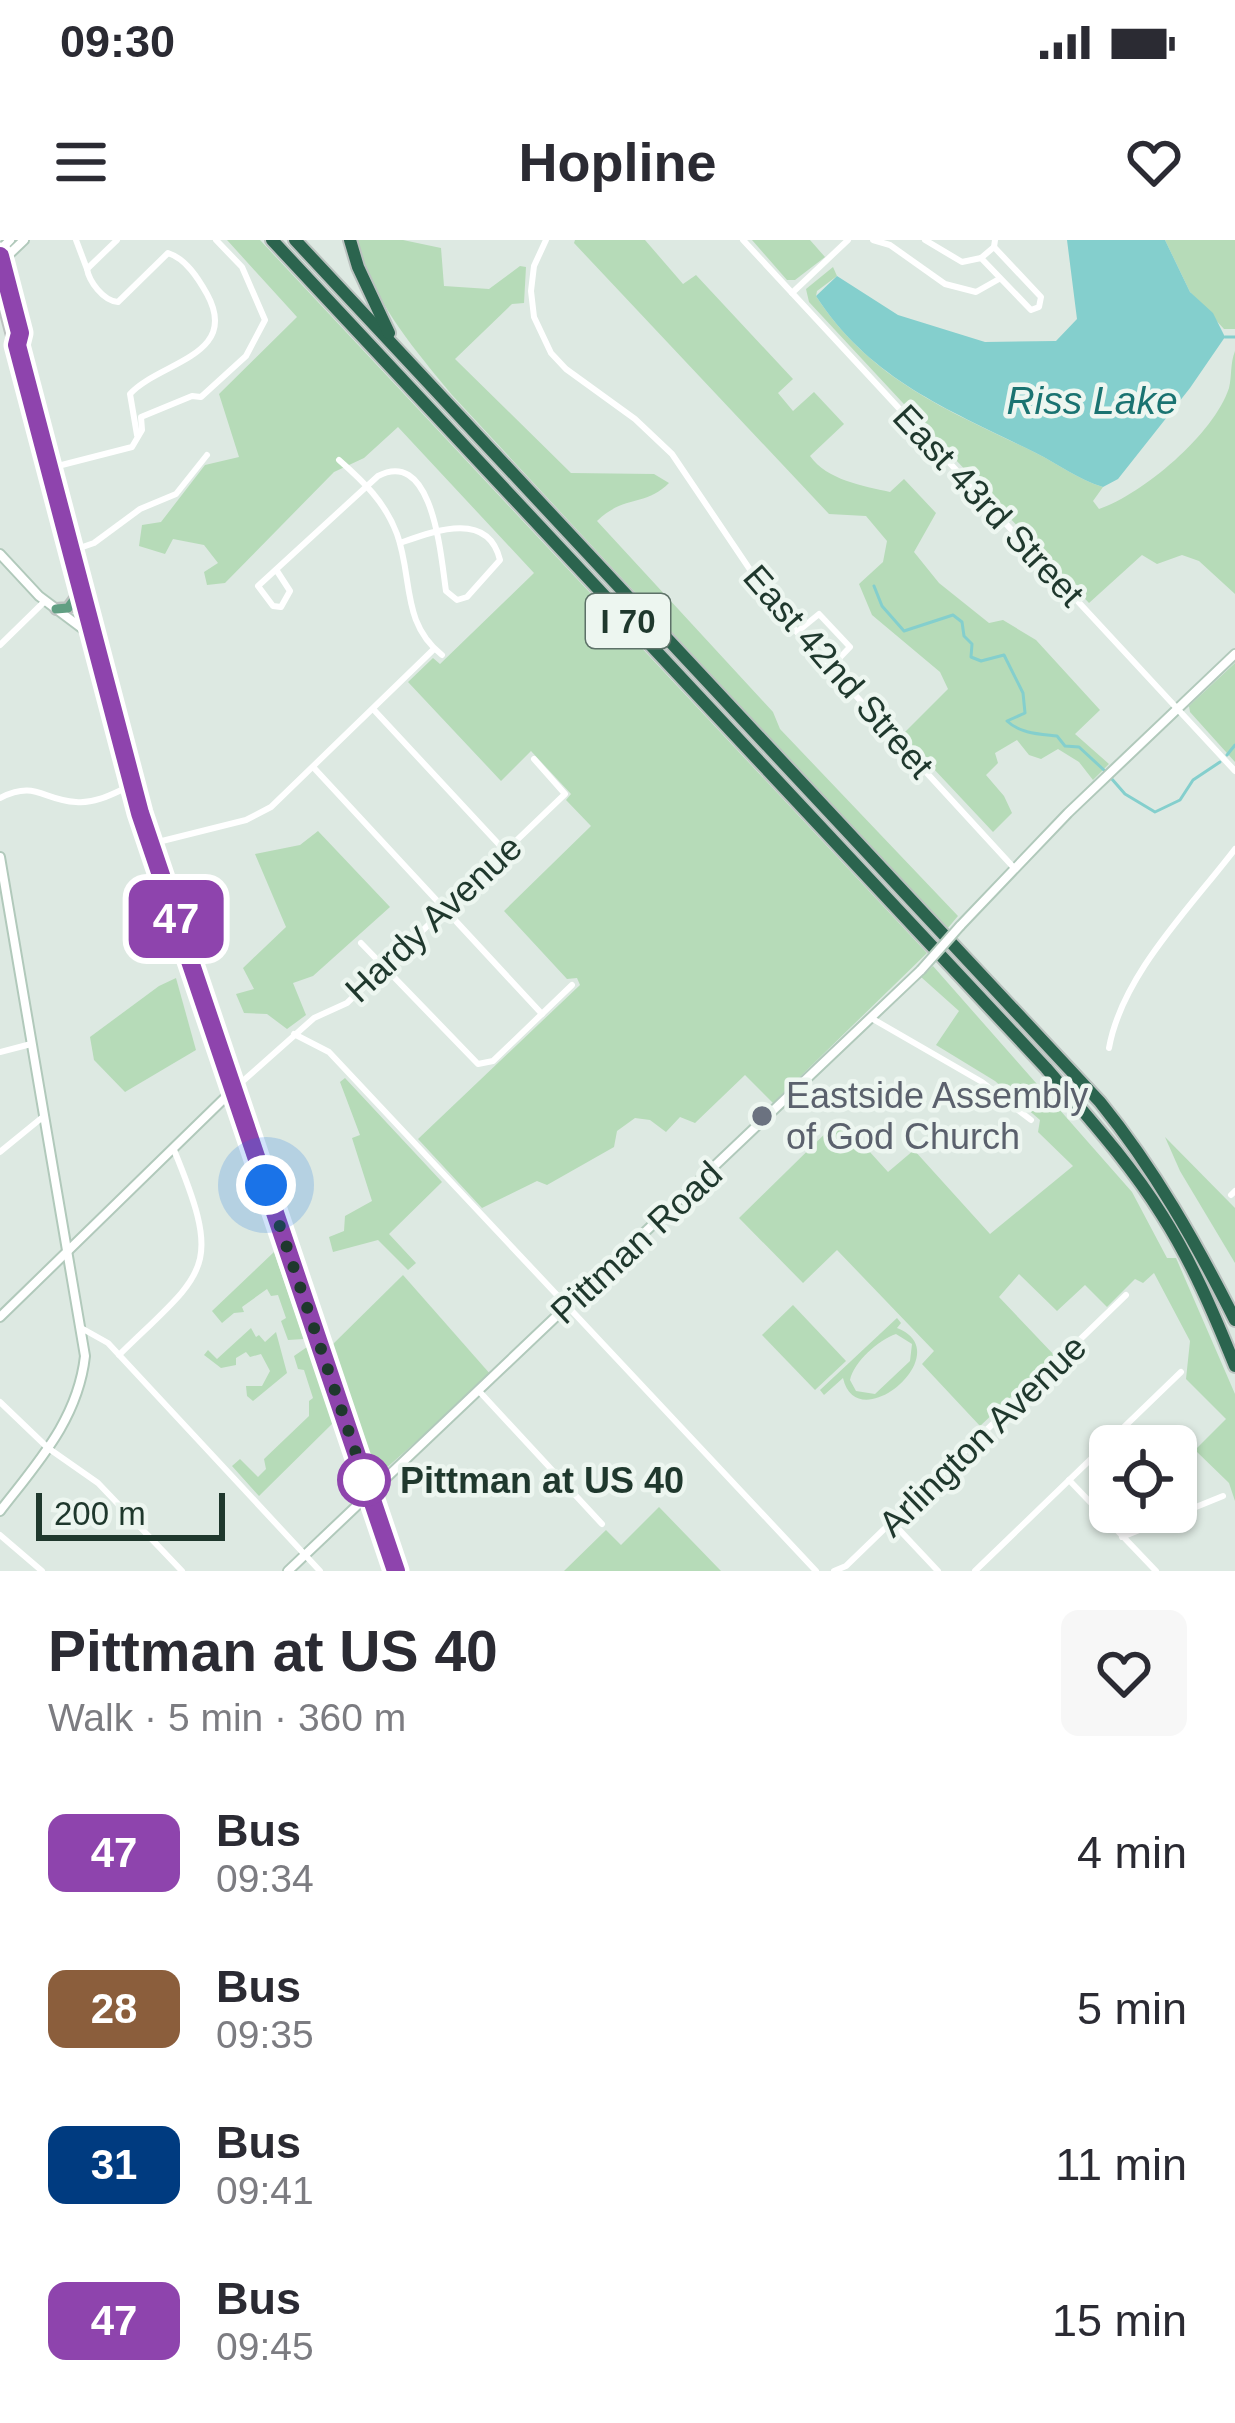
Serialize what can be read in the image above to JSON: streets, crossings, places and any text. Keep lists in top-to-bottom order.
{
  "streets": {
    "highway": ["I 70"],
    "street": [
      "East 43rd Street",
      "East 42nd Street",
      "Hardy Avenue",
      "Pittman Road",
      "Arlington Avenue"
    ]
  },
  "crossings": [
    ["East 43rd Street", "Pittman Road"],
    ["East 42nd Street", "Pittman Road"]
  ],
  "water": ["Riss Lake"],
  "places": ["Eastside Assembly of God Church", "Pittman at US 40"],
  "lines": ["bus line 47"],
  "scale_bar": "200 m",
  "page": {
    "status": "09:30",
    "header": "Hopline",
    "on_map": "47",
    "scale": "200 m",
    "heading": ["Pittman at US 40", "Walk · 5 min · 360 m"],
    "list": [
      {
        "mark": "47",
        "name": "Bus",
        "note": "09:34",
        "value": "4 min"
      },
      {
        "mark": "28",
        "name": "Bus",
        "note": "09:35",
        "value": "5 min"
      },
      {
        "mark": "31",
        "name": "Bus",
        "note": "09:41",
        "value": "11 min"
      },
      {
        "mark": "47",
        "name": "Bus",
        "note": "09:45",
        "value": "15 min"
      }
    ]
  }
}
